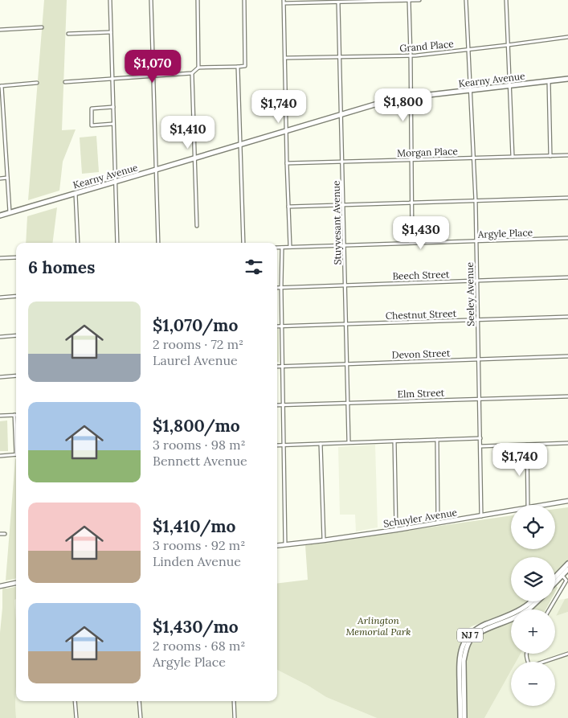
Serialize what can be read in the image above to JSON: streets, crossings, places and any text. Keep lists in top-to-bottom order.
{
  "streets": {
    "main road": ["Kearny Avenue", "Schuyler Avenue", "NJ 7"],
    "street": [
      "Grand Place",
      "Morgan Place",
      "Stuyvesant Avenue",
      "Argyle Place",
      "Beech Street",
      "Seeley Avenue",
      "Chestnut Street",
      "Devon Street",
      "Elm Street"
    ]
  },
  "crossings": [
    ["Grand Place", "Stuyvesant Avenue"],
    ["Grand Place", "Seeley Avenue"],
    ["Kearny Avenue", "Stuyvesant Avenue"],
    ["Kearny Avenue", "Seeley Avenue"],
    ["Morgan Place", "Stuyvesant Avenue"],
    ["Morgan Place", "Seeley Avenue"],
    ["Stuyvesant Avenue", "Argyle Place"],
    ["Stuyvesant Avenue", "Beech Street"],
    ["Stuyvesant Avenue", "Chestnut Street"],
    ["Stuyvesant Avenue", "Devon Street"],
    ["Stuyvesant Avenue", "Elm Street"],
    ["Argyle Place", "Seeley Avenue"],
    ["Beech Street", "Seeley Avenue"],
    ["Seeley Avenue", "Chestnut Street"],
    ["Seeley Avenue", "Devon Street"],
    ["Seeley Avenue", "Elm Street"],
    ["Seeley Avenue", "Schuyler Avenue"]
  ],
  "parks": ["Arlington Memorial Park"],
  "page": {
    "price": [
      "$1,070",
      "$1,800",
      "$1,740",
      "$1,410",
      "$1,430",
      "$1,740"
    ],
    "heading": "6 homes",
    "list": [
      {
        "name": "$1,070/mo",
        "note": "2 rooms · 72 m² · Laurel Avenue"
      },
      {
        "name": "$1,800/mo",
        "note": "3 rooms · 98 m² · Bennett Avenue"
      },
      {
        "name": "$1,410/mo",
        "note": "3 rooms · 92 m² · Linden Avenue"
      },
      {
        "name": "$1,430/mo",
        "note": "2 rooms · 68 m² · Argyle Place"
      }
    ],
    "map_buttons": ["+", "−"]
  }
}
